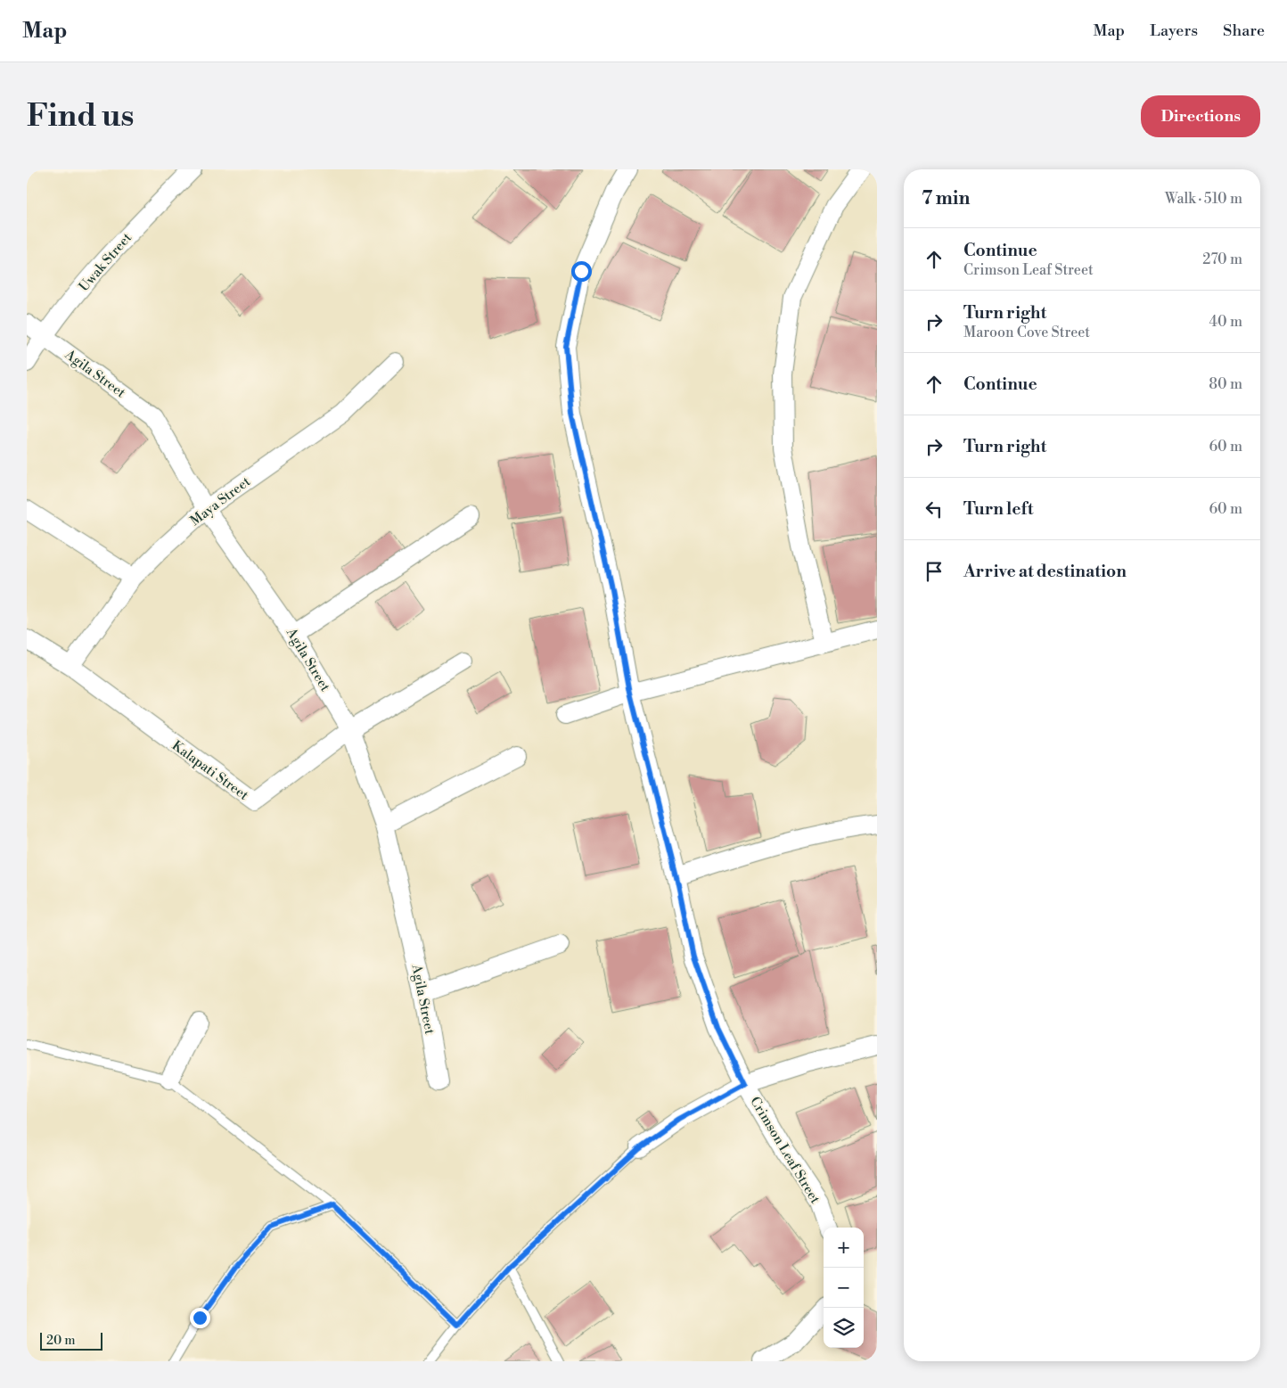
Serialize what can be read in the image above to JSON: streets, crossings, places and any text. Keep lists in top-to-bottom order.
{
  "streets": {
    "street": [
      "Uwak Street",
      "Agila Street",
      "Maya Street",
      "Kalapati Street",
      "Crimson Leaf Street"
    ]
  },
  "crossings": [
    ["Uwak Street", "Agila Street"],
    ["Agila Street", "Maya Street"],
    ["Agila Street", "Kalapati Street"],
    ["Maya Street", "Kalapati Street"]
  ],
  "scale_bar": "20 m",
  "page": {
    "header": "Map",
    "nav": ["Map", "Layers", "Share"],
    "buttons": "Directions",
    "title": "Find us",
    "heading": ["7 min", "Walk · 510 m"],
    "list": [
      ["Continue", "Crimson Leaf Street", "270 m"],
      ["Turn right", "Maroon Cove Street", "40 m"],
      ["Continue", "80 m"],
      ["Turn right", "60 m"],
      ["Turn left", "60 m"],
      "Arrive at destination"
    ],
    "map_buttons": ["+", "−"],
    "scale": "20 m"
  }
}
